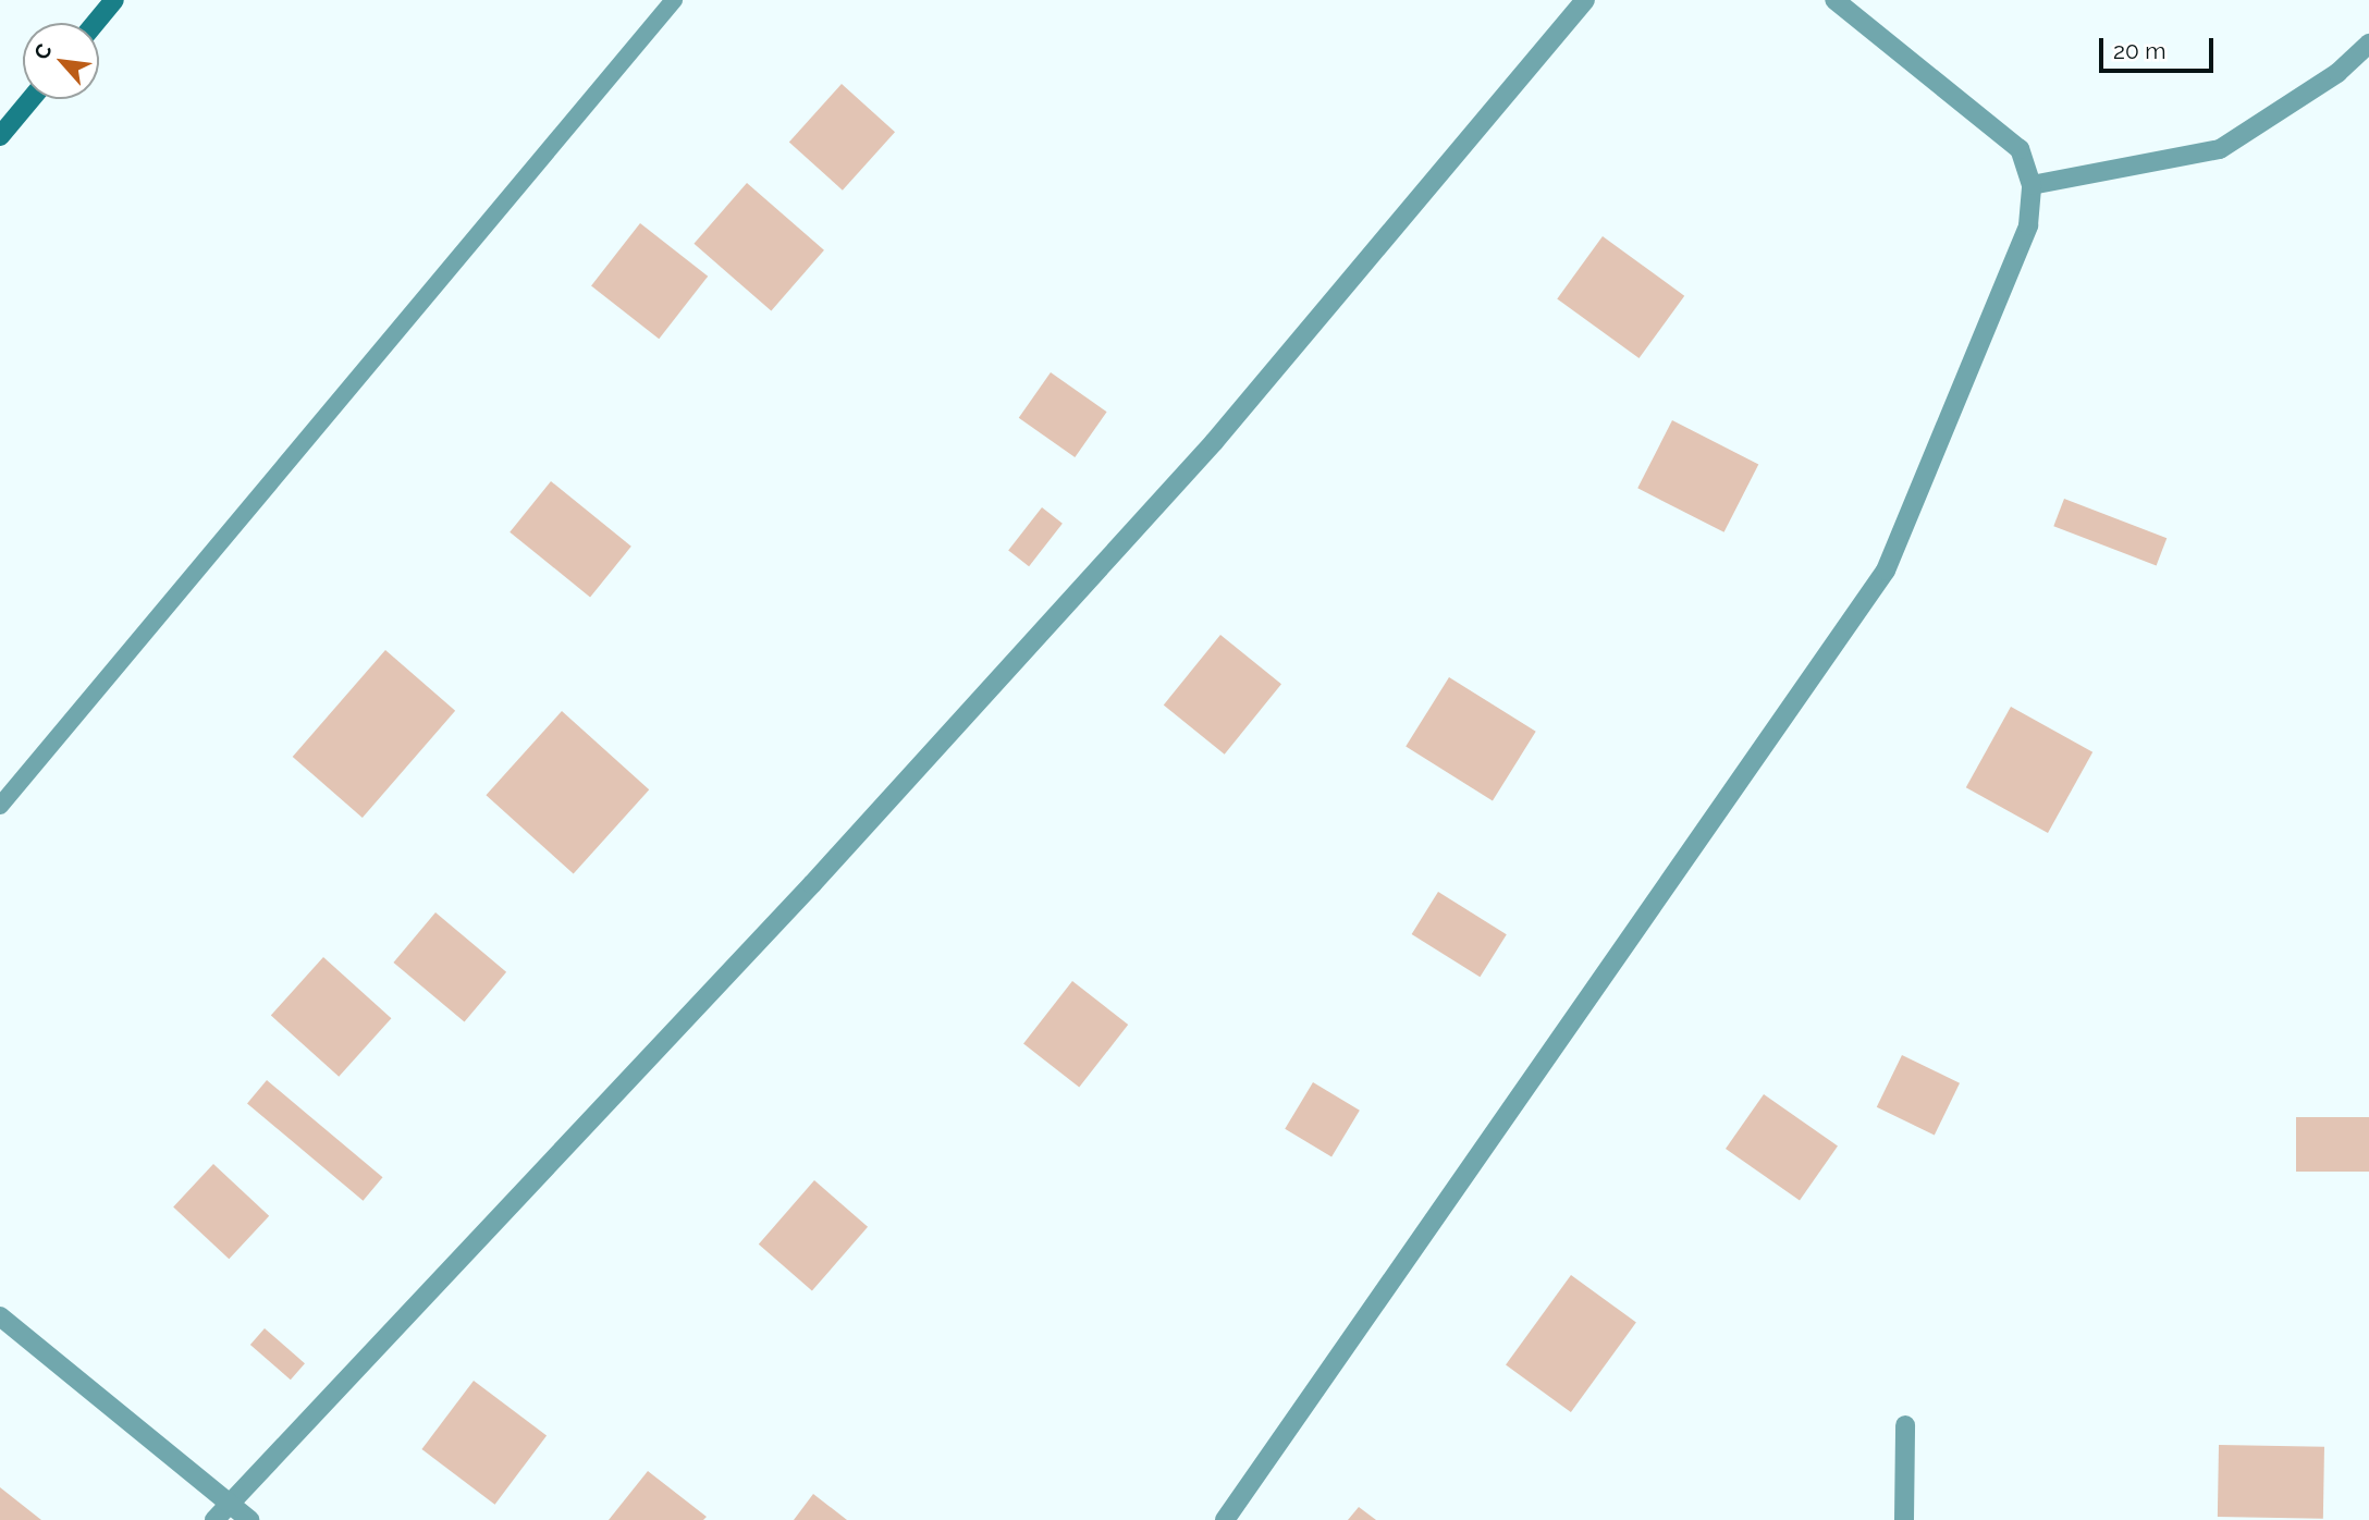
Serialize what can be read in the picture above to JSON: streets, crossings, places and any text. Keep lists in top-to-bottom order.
{
  "scale_bar": "20 m",
  "north": "top left"
}
